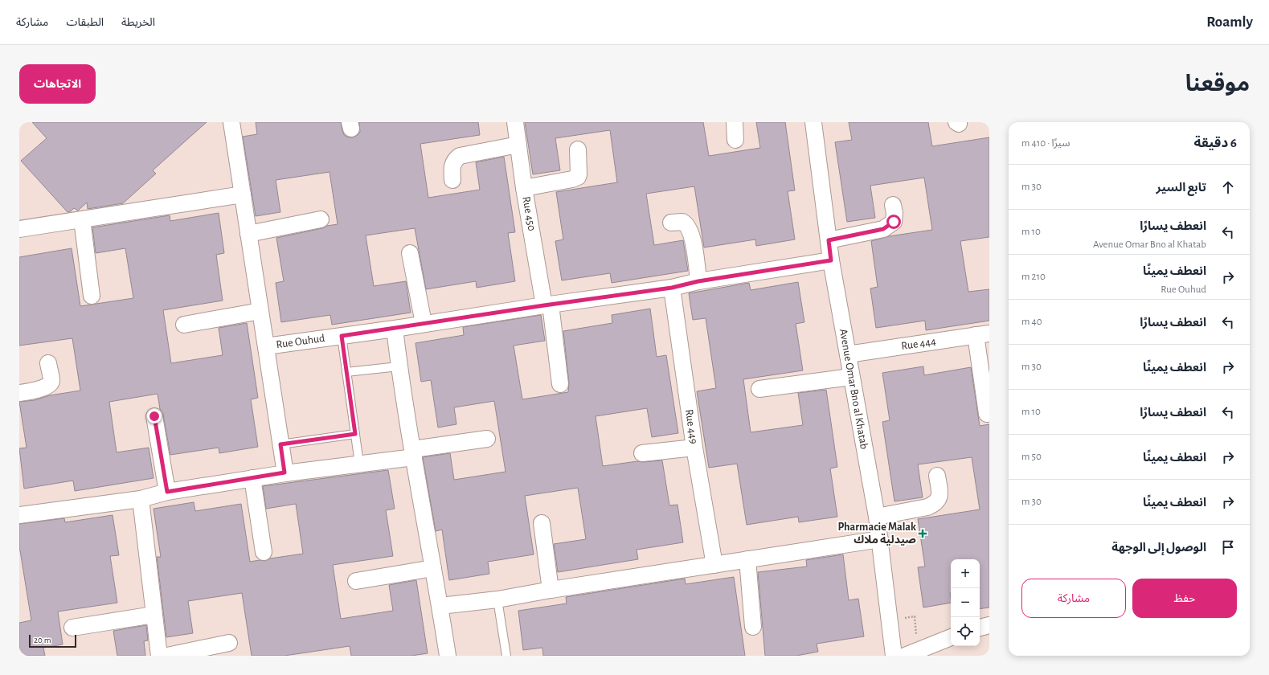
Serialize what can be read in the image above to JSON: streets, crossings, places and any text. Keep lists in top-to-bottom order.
{
  "streets": {
    "street": [
      "Rue 450",
      "Rue Ouhud",
      "Rue 444",
      "Avenue Omar Bno al Khatab",
      "Rue 449"
    ]
  },
  "crossings": [
    ["Rue 450", "Rue Ouhud"],
    ["Rue Ouhud", "Avenue Omar Bno al Khatab"],
    ["Rue Ouhud", "Rue 449"],
    ["Rue 444", "Avenue Omar Bno al Khatab"]
  ],
  "places": {
    "health": ["Pharmacie Malak صيدلية ملاك"]
  },
  "scale_bar": "20 m",
  "page": {
    "header": "Roamly",
    "nav": ["الخريطة", "الطبقات", "مشاركة"],
    "title": "موقعنا",
    "buttons": [
      "الاتجاهات",
      ["حفظ", "مشاركة"]
    ],
    "heading": ["6 دقيقة", "سيرًا · 410 m"],
    "list": [
      ["تابع السير", "30 m"],
      ["انعطف يسارًا", "Avenue Omar Bno al Khatab", "10 m"],
      ["انعطف يمينًا", "Rue Ouhud", "210 m"],
      ["انعطف يسارًا", "40 m"],
      ["انعطف يمينًا", "30 m"],
      ["انعطف يسارًا", "10 m"],
      ["انعطف يمينًا", "50 m"],
      ["انعطف يمينًا", "30 m"],
      "الوصول إلى الوجهة"
    ],
    "map_buttons": ["+", "−"],
    "scale": "20 m"
  }
}
